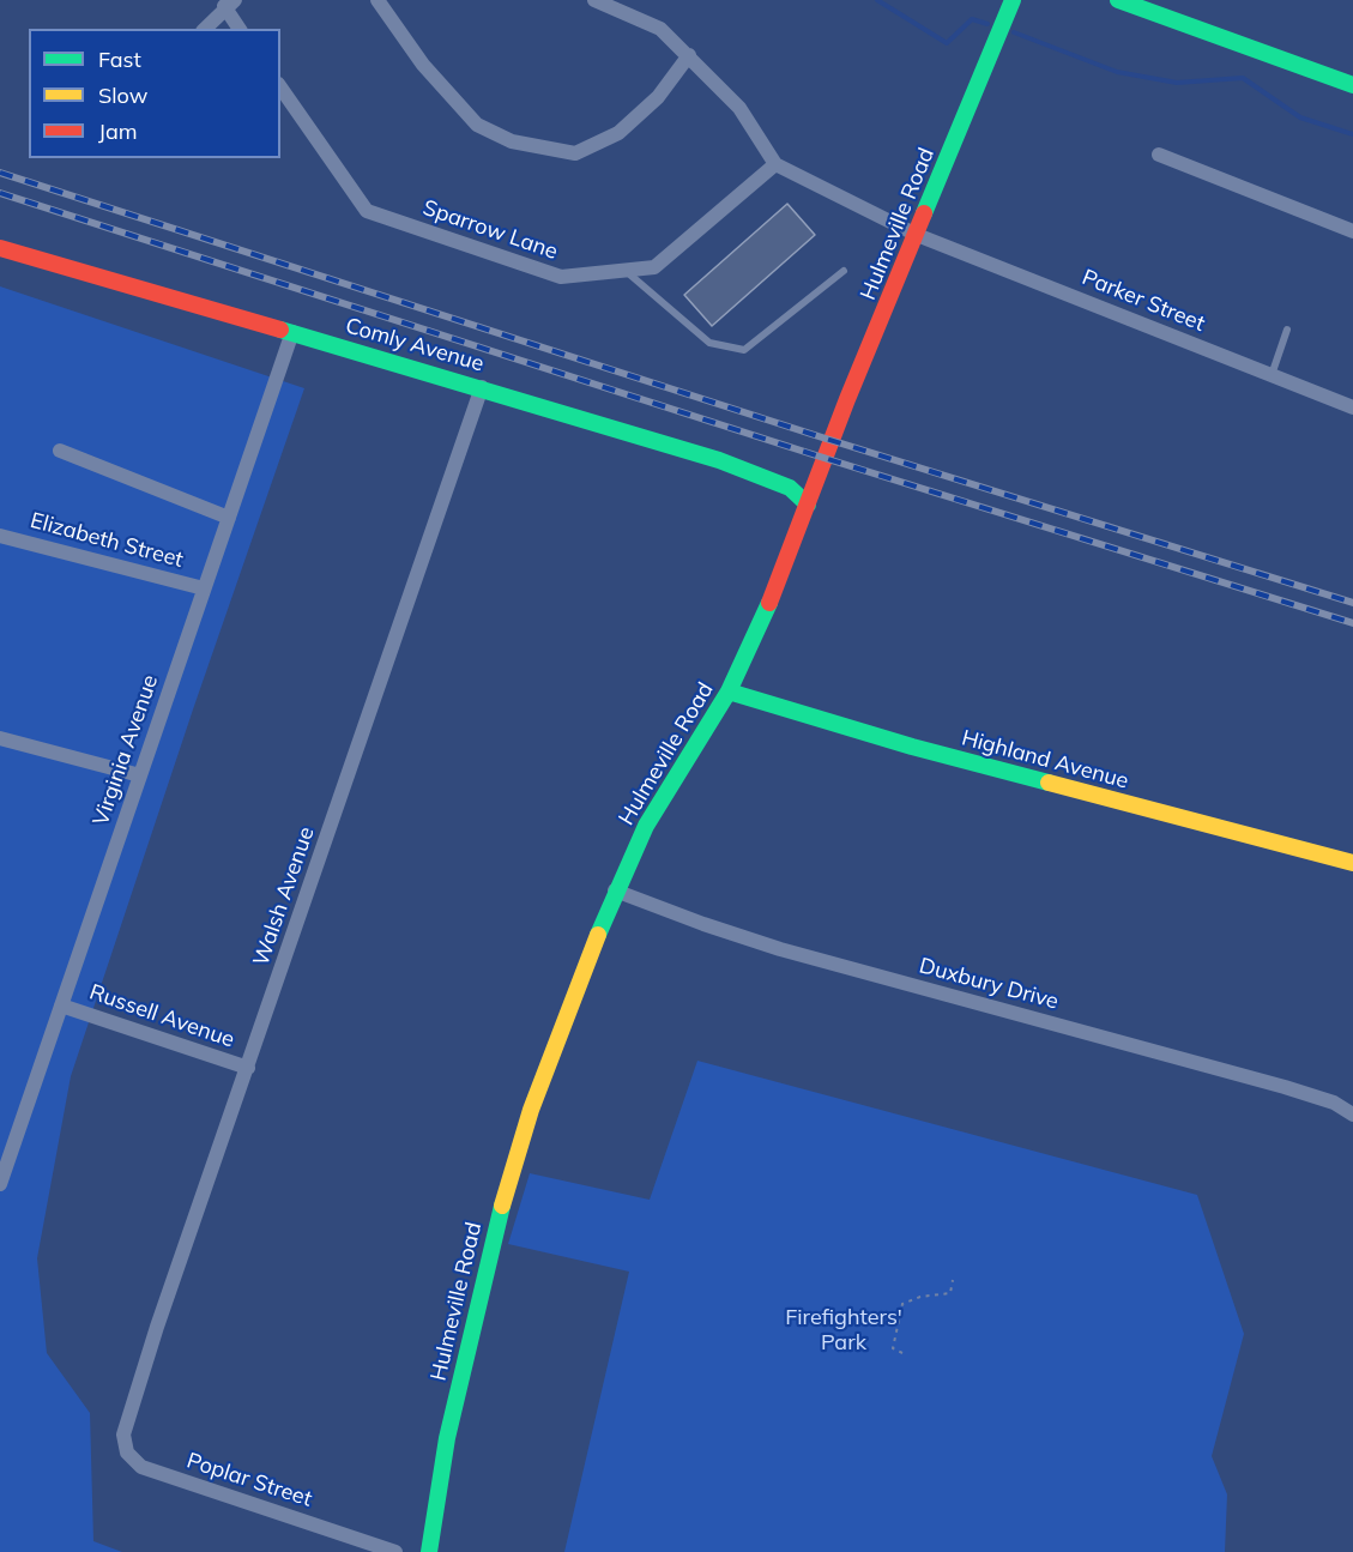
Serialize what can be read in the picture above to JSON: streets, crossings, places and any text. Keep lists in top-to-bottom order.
{
  "streets": {
    "street": [
      "Hulmeville Road",
      "Sparrow Lane",
      "Parker Street",
      "Comly Avenue",
      "Elizabeth Street",
      "Virginia Avenue",
      "Highland Avenue",
      "Walsh Avenue",
      "Duxbury Drive",
      "Russell Avenue",
      "Poplar Street"
    ]
  },
  "crossings": [
    ["Hulmeville Road", "Parker Street"],
    ["Hulmeville Road", "Comly Avenue"],
    ["Hulmeville Road", "Highland Avenue"],
    ["Hulmeville Road", "Duxbury Drive"],
    ["Comly Avenue", "Virginia Avenue"],
    ["Comly Avenue", "Walsh Avenue"],
    ["Elizabeth Street", "Virginia Avenue"],
    ["Virginia Avenue", "Russell Avenue"],
    ["Walsh Avenue", "Russell Avenue"],
    ["Walsh Avenue", "Poplar Street"]
  ],
  "parks": ["Firefighters' Park"],
  "legend": ["Fast", "Slow", "Jam"]
}
